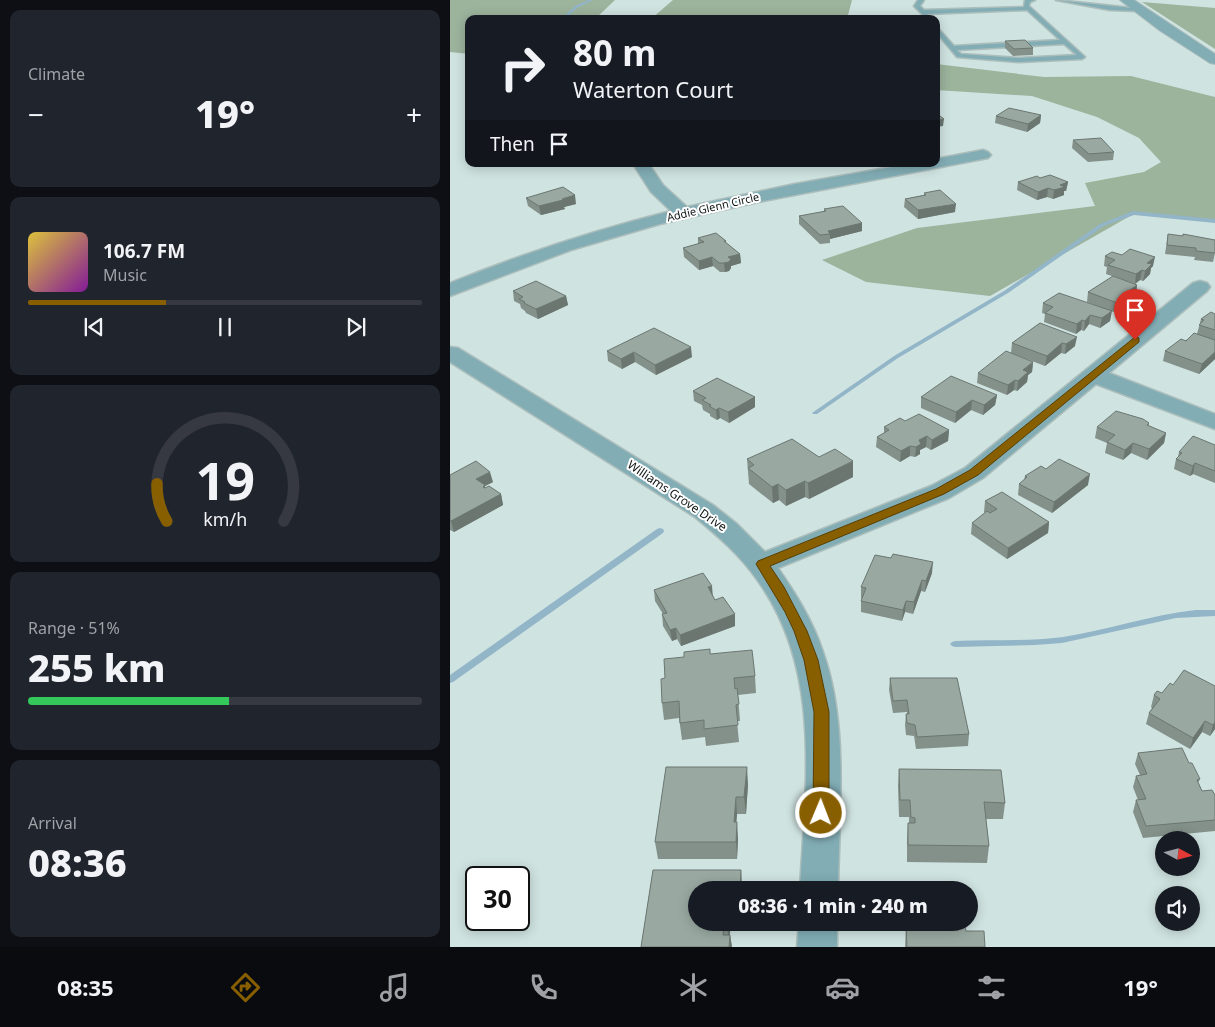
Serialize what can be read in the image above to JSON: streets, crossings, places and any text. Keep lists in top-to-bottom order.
{
  "streets": {
    "street": ["Addie Glenn Circle", "Williams Grove Drive"]
  },
  "north": "right",
  "page": {
    "tile": [
      "Climate",
      ["Range · 51%", "255 km"],
      ["Arrival", "08:36"]
    ],
    "turn": ["80 m", "Waterton Court"],
    "heat": ["−", "19°", "+"],
    "then": "Then",
    "song": ["106.7 FM", "Music"],
    "limit": "30",
    "trip": "08:36 · 1 min · 240 m",
    "tabs": ["08:35", "19°"],
    "gauge": ["19", "km/h"]
  }
}
